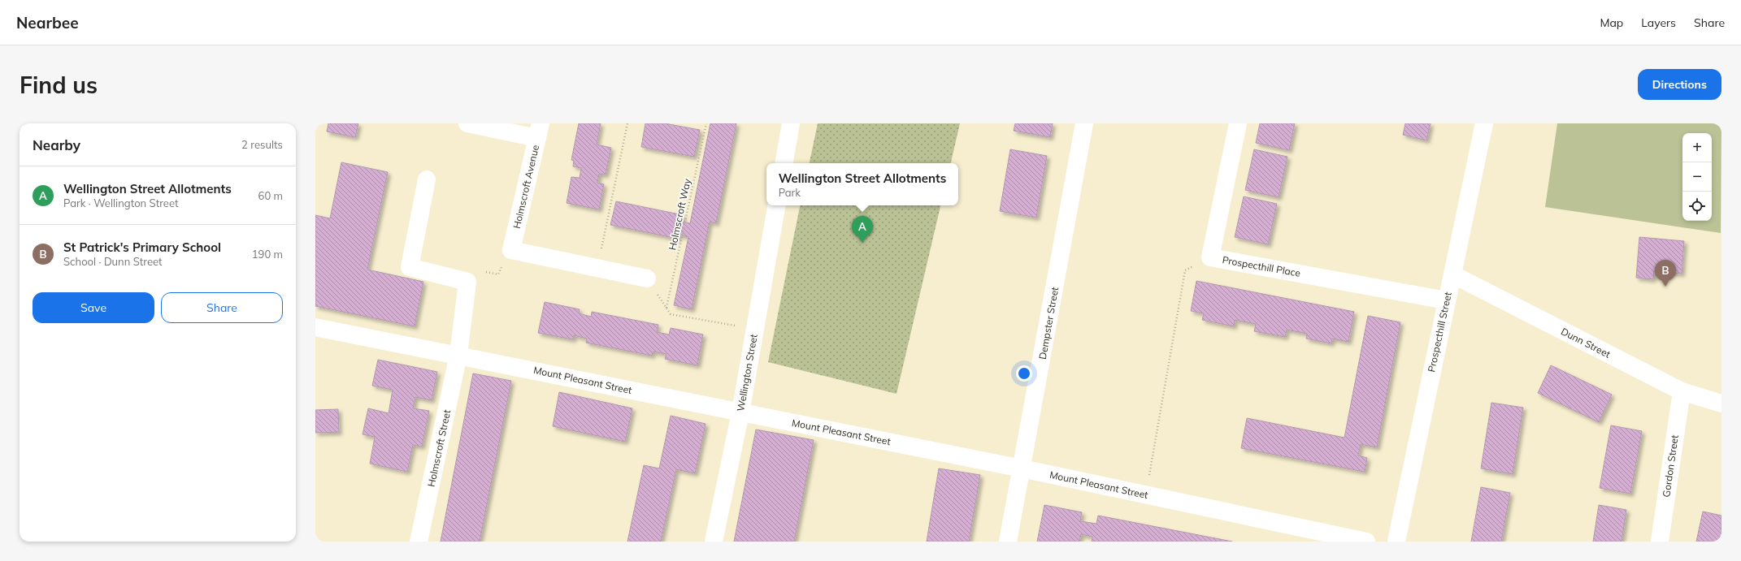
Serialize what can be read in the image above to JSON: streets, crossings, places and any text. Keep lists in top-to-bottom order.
{
  "streets": {
    "street": [
      "Holmscroft Avenue",
      "Prospecthill Place",
      "Dempster Street",
      "Prospecthill Street",
      "Dunn Street",
      "Wellington Street",
      "Mount Pleasant Street",
      "Holmscroft Street",
      "Gordon Street"
    ],
    "path": ["Holmscroft Way"]
  },
  "crossings": [
    ["Prospecthill Place", "Prospecthill Street"],
    ["Dempster Street", "Mount Pleasant Street"],
    ["Prospecthill Street", "Dunn Street"],
    ["Dunn Street", "Gordon Street"],
    ["Wellington Street", "Mount Pleasant Street"],
    ["Mount Pleasant Street", "Holmscroft Street"]
  ],
  "page": {
    "header": "Nearbee",
    "nav": ["Map", "Layers", "Share"],
    "buttons": [
      "Directions",
      ["Save", "Share"]
    ],
    "title": "Find us",
    "heading": ["Nearby", "2 results"],
    "map_buttons": ["+", "−"],
    "popup": ["Wellington Street Allotments", "Park"],
    "list": [
      {
        "mark": "A",
        "name": "Wellington Street Allotments",
        "note": "Park · Wellington Street",
        "value": "60 m"
      },
      {
        "mark": "B",
        "name": "St Patrick's Primary School",
        "note": "School · Dunn Street",
        "value": "190 m"
      }
    ],
    "pins": ["A", "B"]
  }
}
